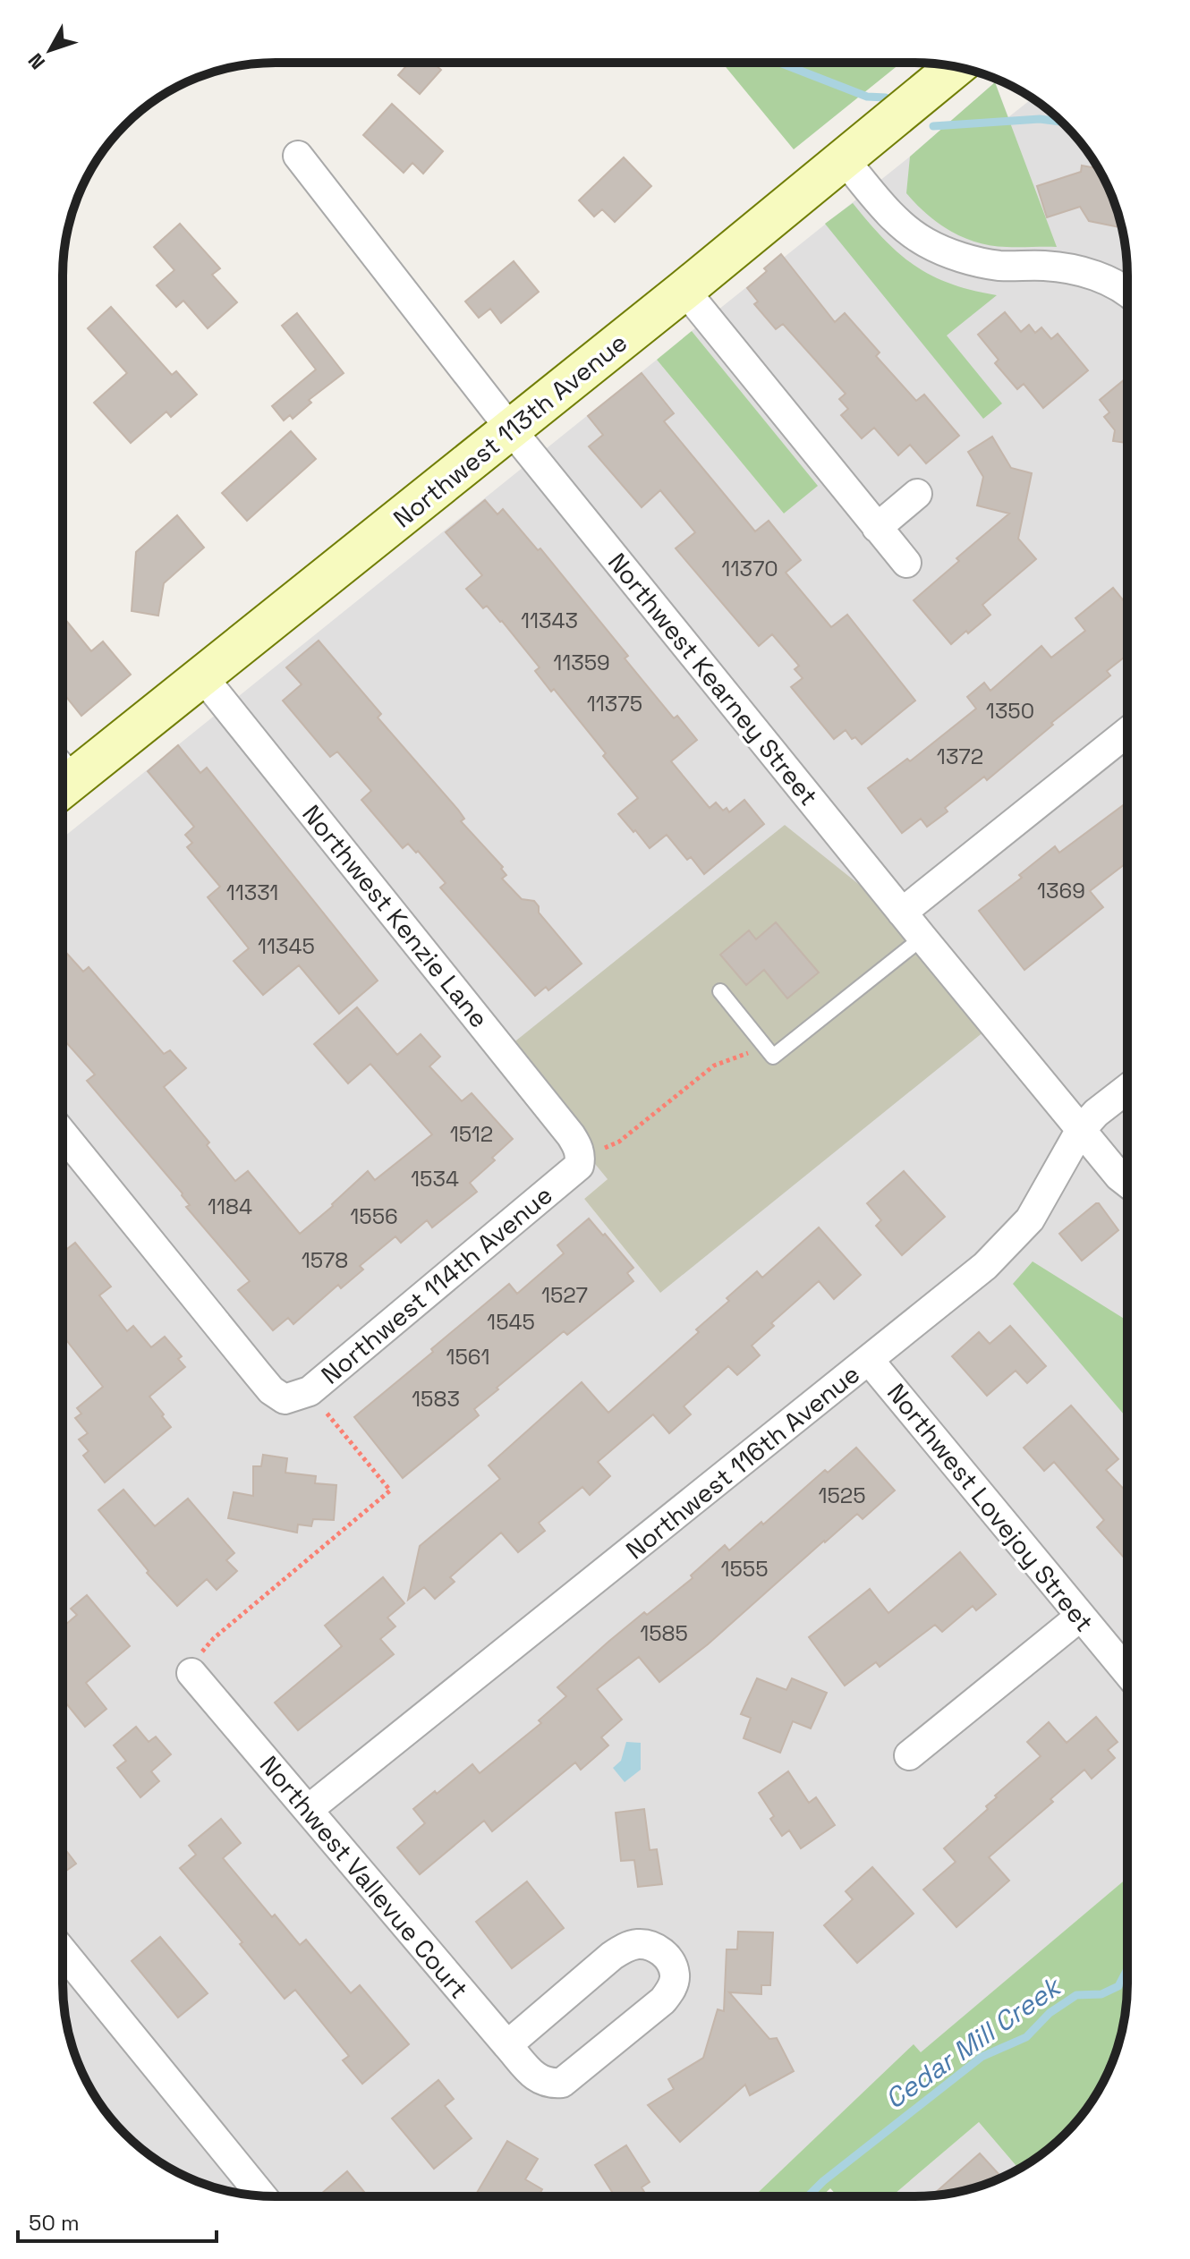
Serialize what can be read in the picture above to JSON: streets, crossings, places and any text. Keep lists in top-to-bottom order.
{
  "streets": {
    "street": [
      "Northwest 113th Avenue",
      "Northwest Kearney Street",
      "Northwest Kenzie Lane",
      "Northwest 114th Avenue",
      "Northwest 116th Avenue",
      "Northwest Lovejoy Street",
      "Northwest Vallevue Court"
    ]
  },
  "crossings": [
    ["Northwest 113th Avenue", "Northwest Kearney Street"],
    ["Northwest 113th Avenue", "Northwest Kenzie Lane"],
    ["Northwest Kearney Street", "Northwest 116th Avenue"],
    ["Northwest Kenzie Lane", "Northwest 114th Avenue"],
    ["Northwest 116th Avenue", "Northwest Lovejoy Street"],
    ["Northwest 116th Avenue", "Northwest Vallevue Court"]
  ],
  "water": ["Cedar Mill Creek"],
  "house_numbers": [
    "11370",
    "11343",
    "11359",
    "11375",
    "1350",
    "1372",
    "1369",
    "11331",
    "11345",
    "1512",
    "1534",
    "1184",
    "1556",
    "1578",
    "1527",
    "1545",
    "1561",
    "1583",
    "1525",
    "1555",
    "1585"
  ],
  "scale_bar": "50 m",
  "north": "bottom left"
}
